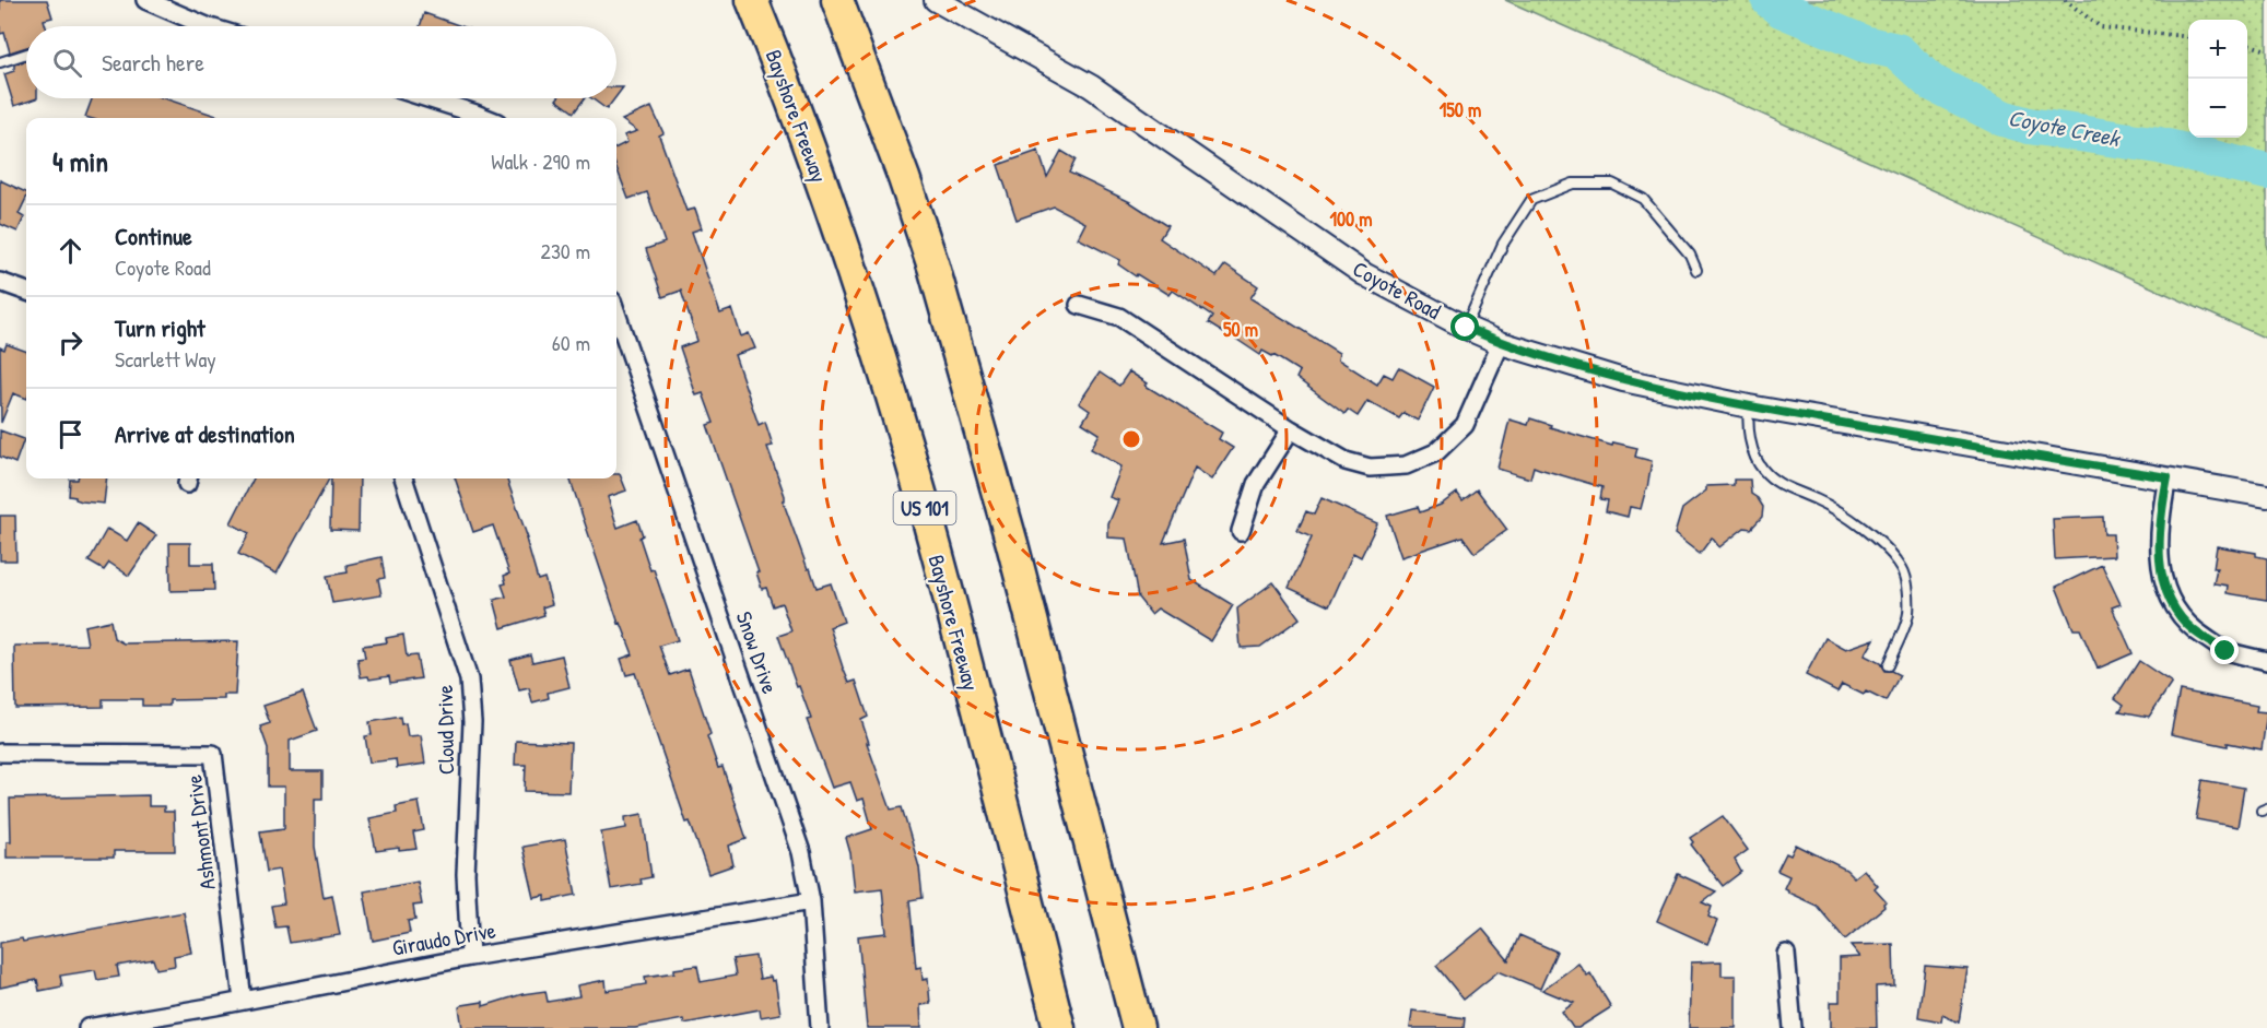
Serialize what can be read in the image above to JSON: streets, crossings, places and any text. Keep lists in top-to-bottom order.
{
  "streets": {
    "highway": ["Bayshore Freeway", "US 101"],
    "street": [
      "Coyote Road",
      "Snow Drive",
      "Cloud Drive",
      "Ashmont Drive",
      "Giraudo Drive"
    ]
  },
  "crossings": [
    ["Snow Drive", "Giraudo Drive"],
    ["Cloud Drive", "Giraudo Drive"],
    ["Ashmont Drive", "Giraudo Drive"]
  ],
  "water": ["Coyote Creek"],
  "page": {
    "map_buttons": ["+", "−"],
    "search": "Search here",
    "heading": ["4 min", "Walk · 290 m"],
    "list": [
      ["Continue", "Coyote Road", "230 m"],
      ["Turn right", "Scarlett Way", "60 m"],
      "Arrive at destination"
    ]
  },
  "rings": ["150 m", "100 m", "50 m"]
}
